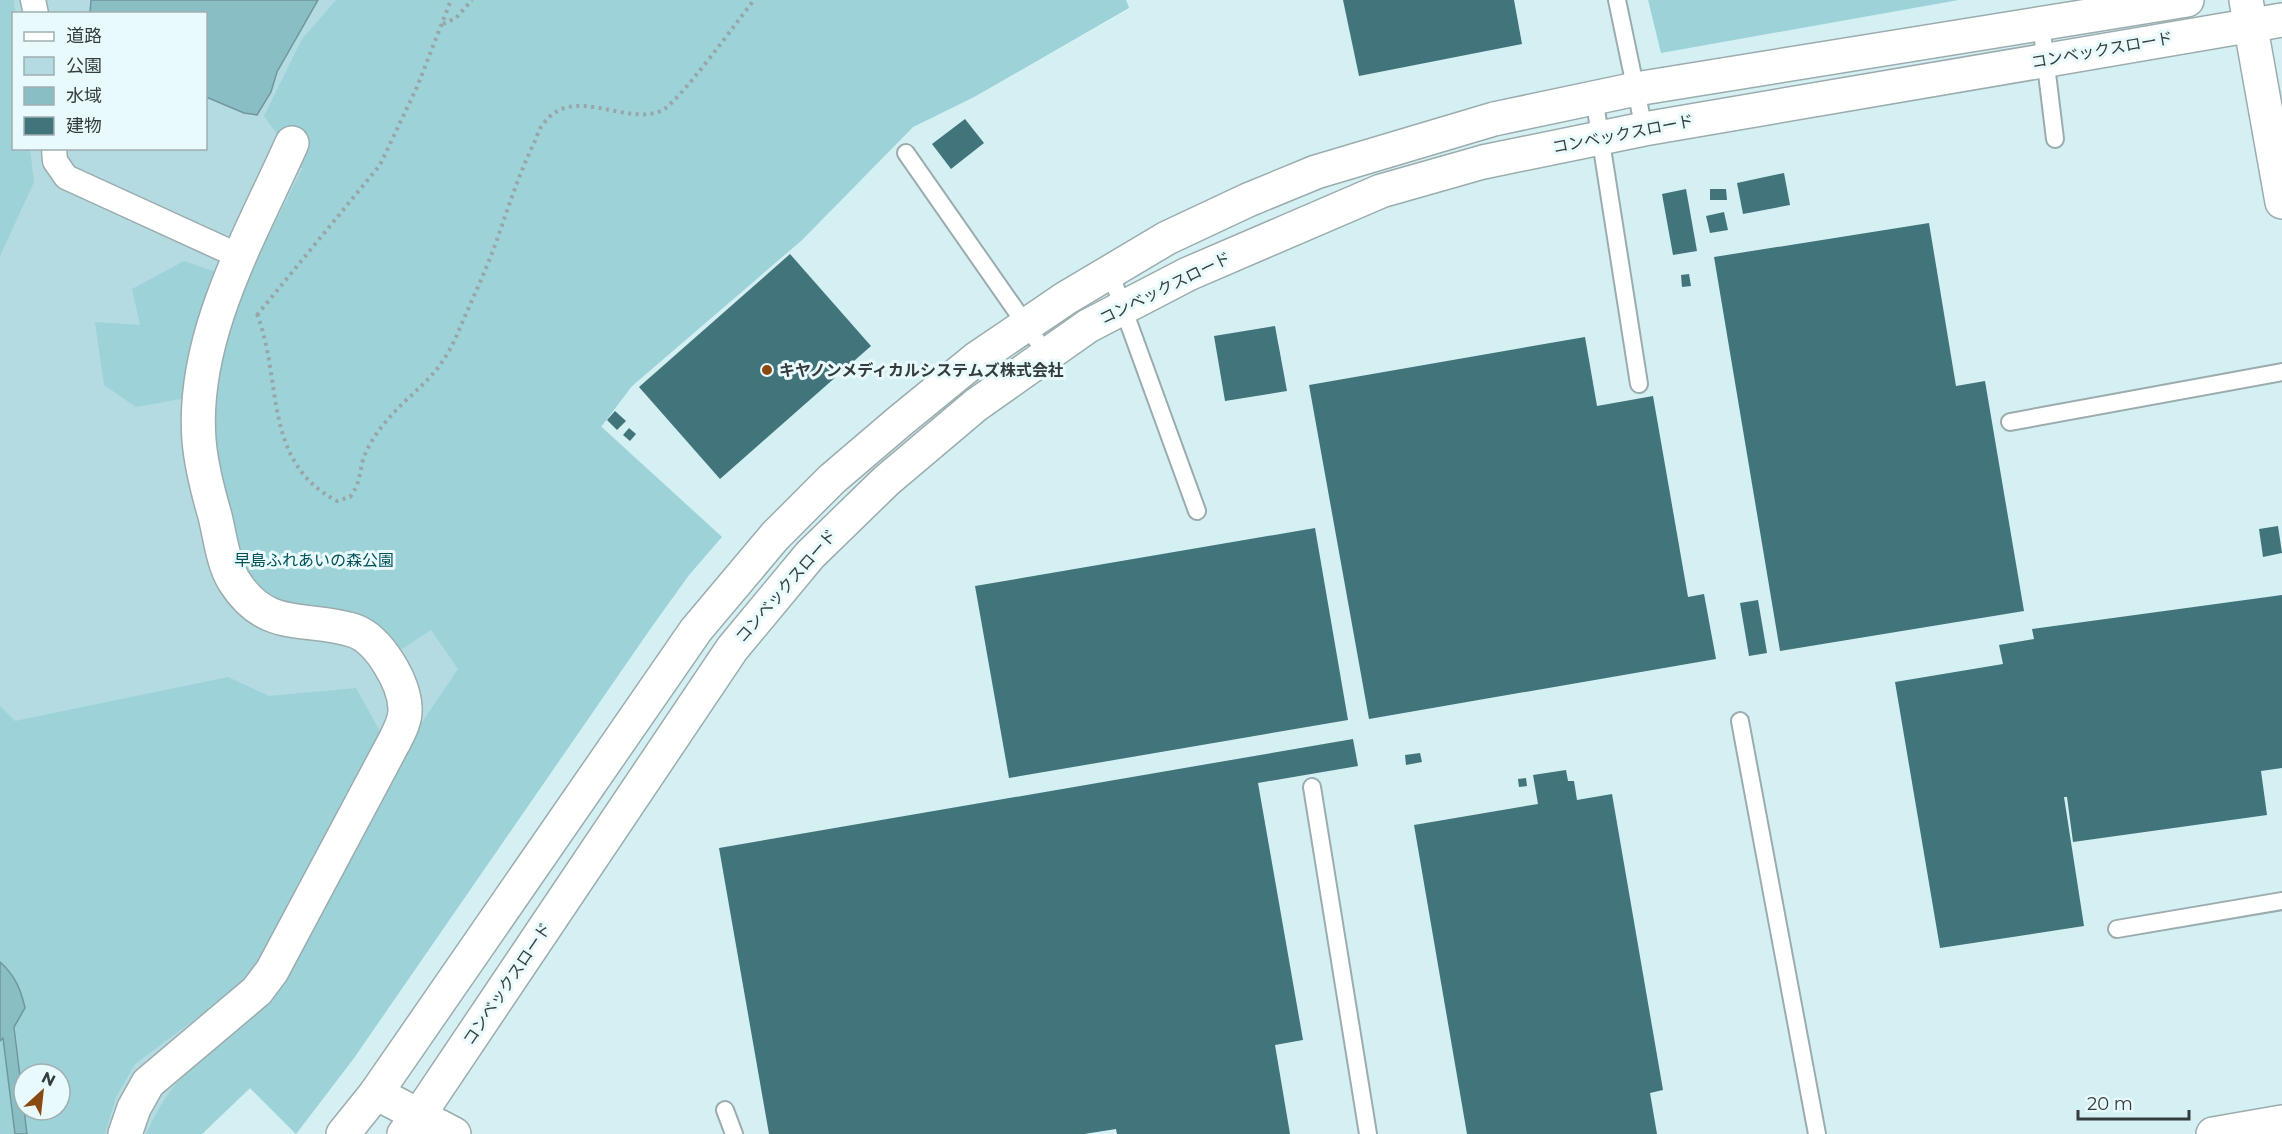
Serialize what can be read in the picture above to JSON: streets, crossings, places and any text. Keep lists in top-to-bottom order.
{
  "streets": {
    "street": ["コンベックスロード"]
  },
  "parks": ["早島ふれあいの森公園"],
  "places": ["キヤノンメディカルシステムズ株式会社"],
  "legend": [
    "道路",
    "公園",
    "水域",
    "建物"
  ],
  "scale_bar": "20 m",
  "north": "top right"
}
